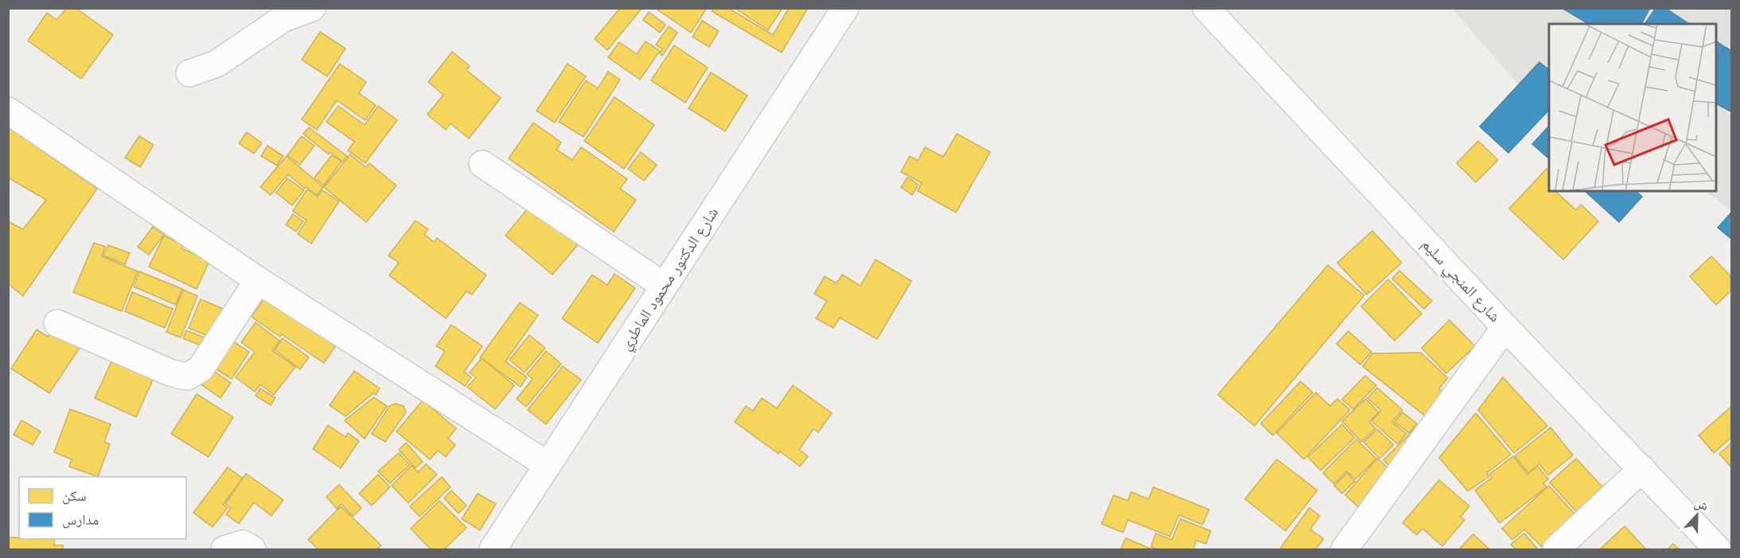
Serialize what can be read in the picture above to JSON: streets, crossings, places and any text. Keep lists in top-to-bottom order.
{
  "streets": {
    "street": ["شارع الدكتور محمود الماطري", "شارع المنجي سليم"]
  },
  "legend": ["سكن", "مدارس"],
  "north": "top"
}
